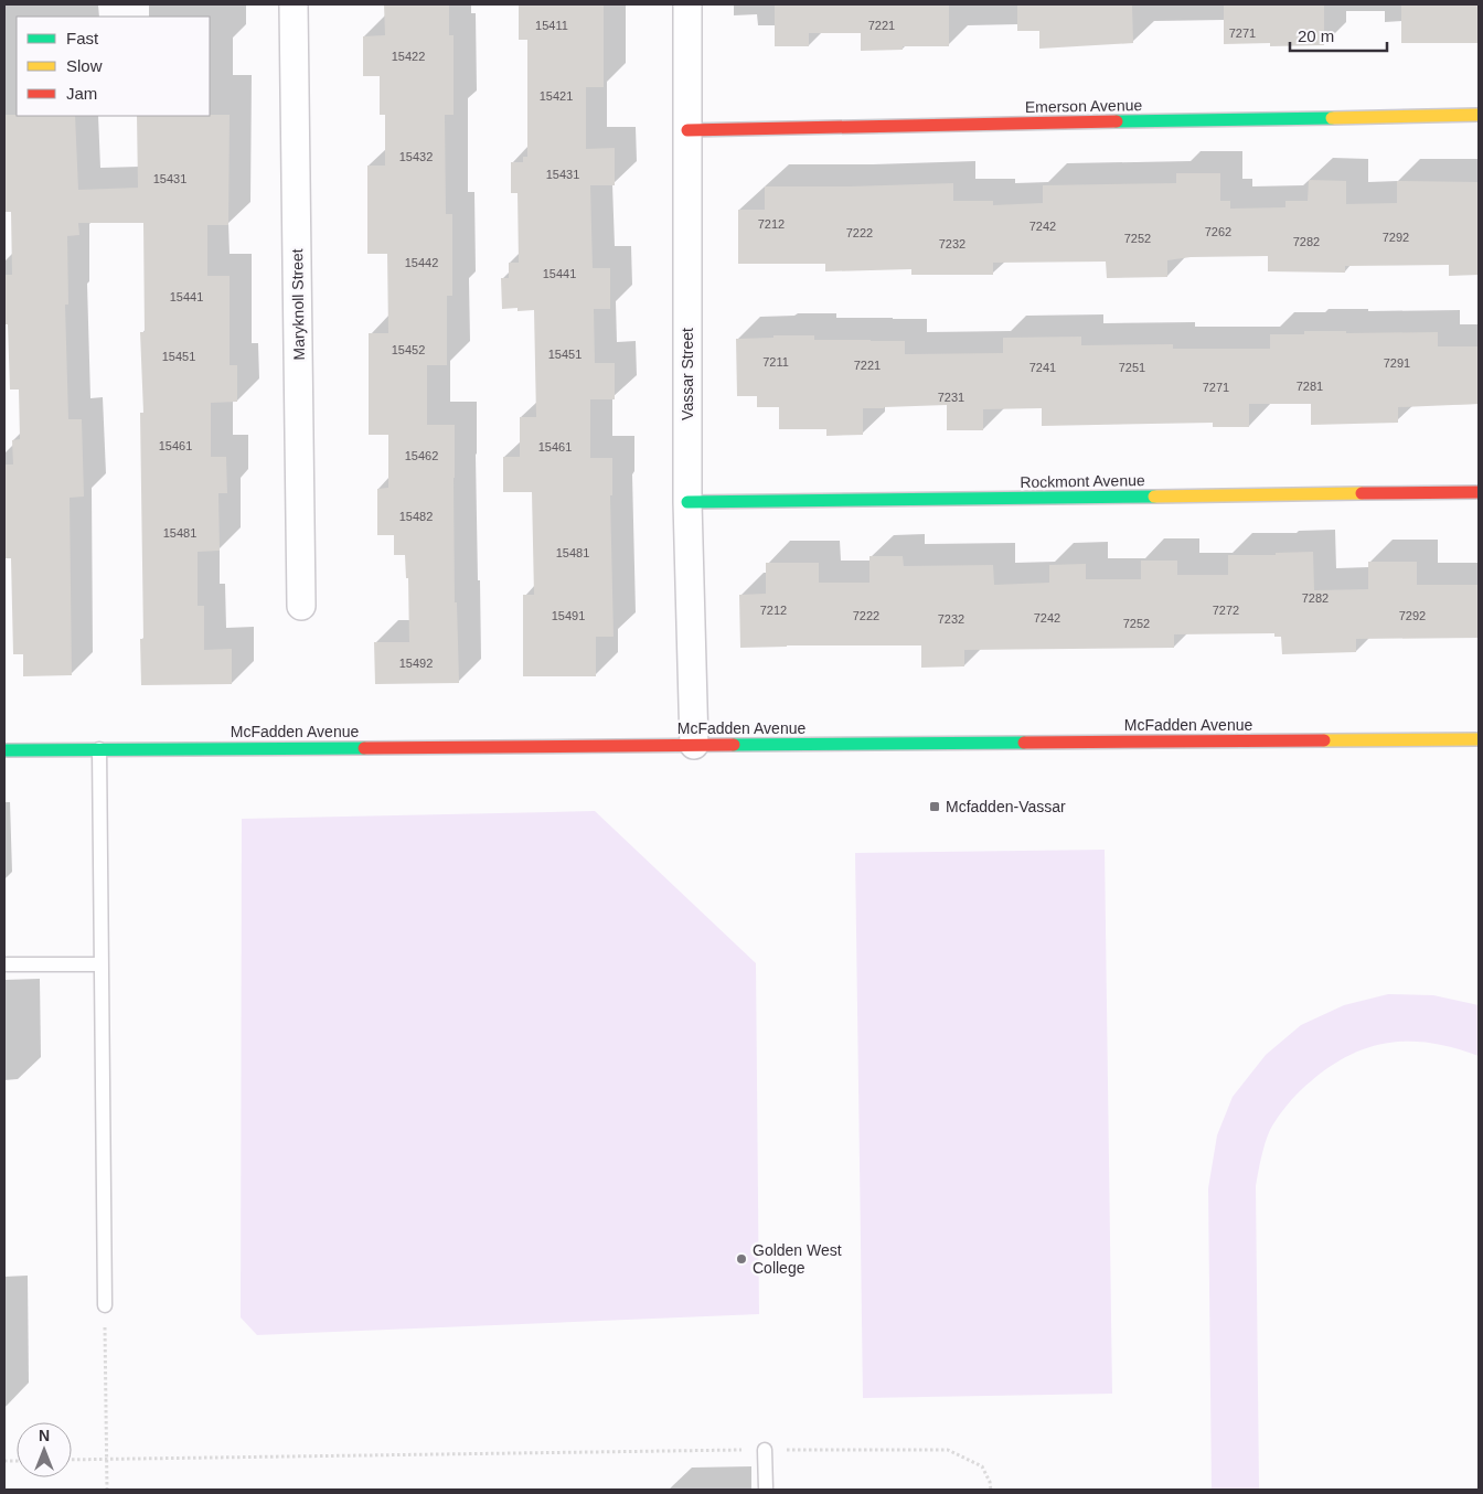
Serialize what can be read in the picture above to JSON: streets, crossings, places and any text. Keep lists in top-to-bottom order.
{
  "streets": {
    "street": [
      "Emerson Avenue",
      "Maryknoll Street",
      "Vassar Street",
      "Rockmont Avenue",
      "McFadden Avenue"
    ]
  },
  "crossings": [
    ["Emerson Avenue", "Vassar Street"],
    ["Vassar Street", "Rockmont Avenue"],
    ["Vassar Street", "McFadden Avenue"]
  ],
  "places": {
    "transit": ["Mcfadden-Vassar"],
    "other": ["Golden West College"]
  },
  "house_numbers": [
    "15411",
    "7221",
    "7271",
    "15422",
    "15421",
    "15432",
    "15431",
    "15431",
    "7212",
    "7242",
    "7262",
    "7222",
    "7292",
    "7252",
    "7282",
    "7232",
    "15442",
    "15441",
    "15441",
    "15452",
    "15451",
    "15451",
    "7211",
    "7291",
    "7221",
    "7241",
    "7251",
    "7281",
    "7271",
    "7231",
    "15461",
    "15461",
    "15462",
    "15482",
    "15481",
    "15481",
    "7282",
    "7212",
    "7272",
    "15491",
    "7222",
    "7292",
    "7242",
    "7232",
    "7252",
    "15492"
  ],
  "legend": ["Fast", "Slow", "Jam"],
  "scale_bar": "20 m",
  "north": "top"
}
